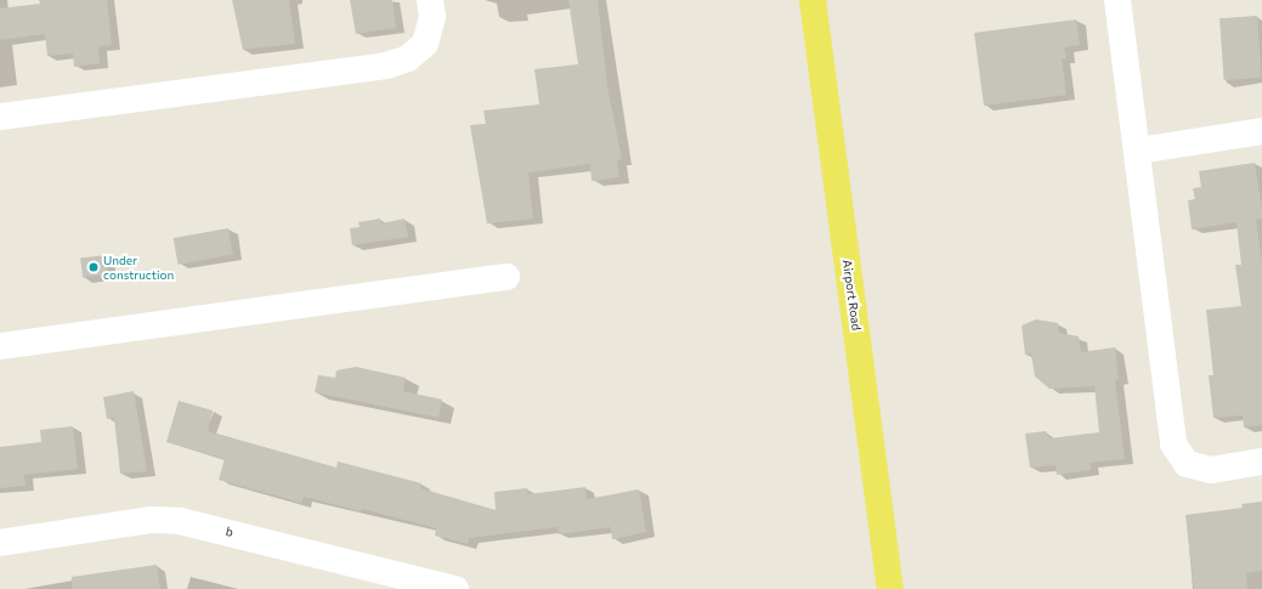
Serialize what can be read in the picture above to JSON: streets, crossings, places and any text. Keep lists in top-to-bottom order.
{
  "streets": {
    "main road": ["Airport Road"],
    "street": ["b"]
  },
  "places": ["Under construction"]
}
